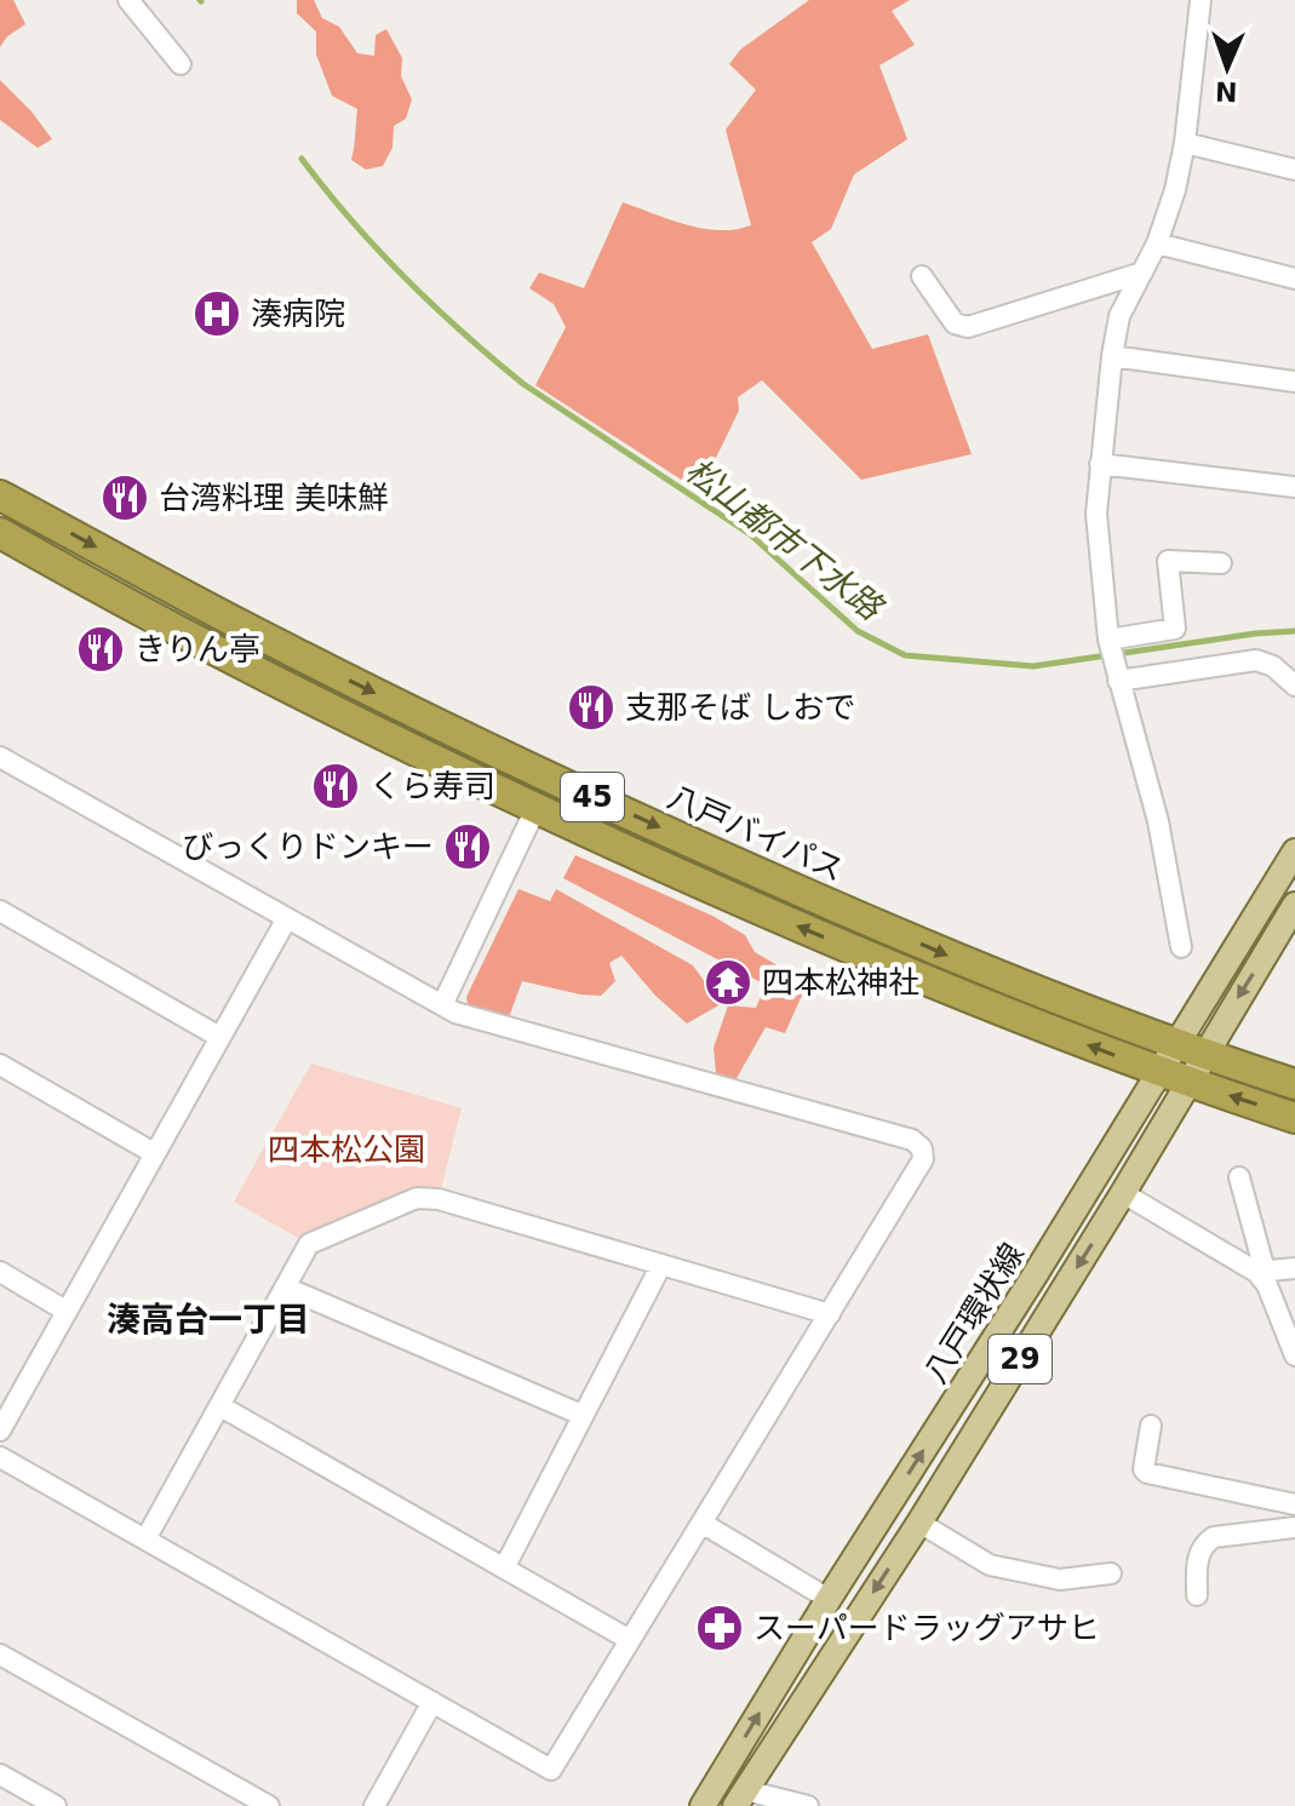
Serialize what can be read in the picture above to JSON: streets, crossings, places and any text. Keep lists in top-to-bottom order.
{
  "streets": {
    "highway": ["45", "八戸バイパス"],
    "main road": ["八戸環状線", "29"]
  },
  "crossings": [
    ["45", "八戸環状線"],
    ["八戸バイパス", "八戸環状線"]
  ],
  "districts": ["湊高台一丁目"],
  "water": ["松山都市下水路"],
  "parks": ["四本松公園"],
  "places": {
    "hospital": ["湊病院"],
    "restaurant": [
      "台湾料理 美味鮮",
      "きりん亭",
      "支那そば しおで",
      "くら寿司",
      "びっくりドンキー"
    ],
    "temple": ["四本松神社"],
    "pharmacy": ["スーパードラッグアサヒ"]
  },
  "north": "bottom"
}
